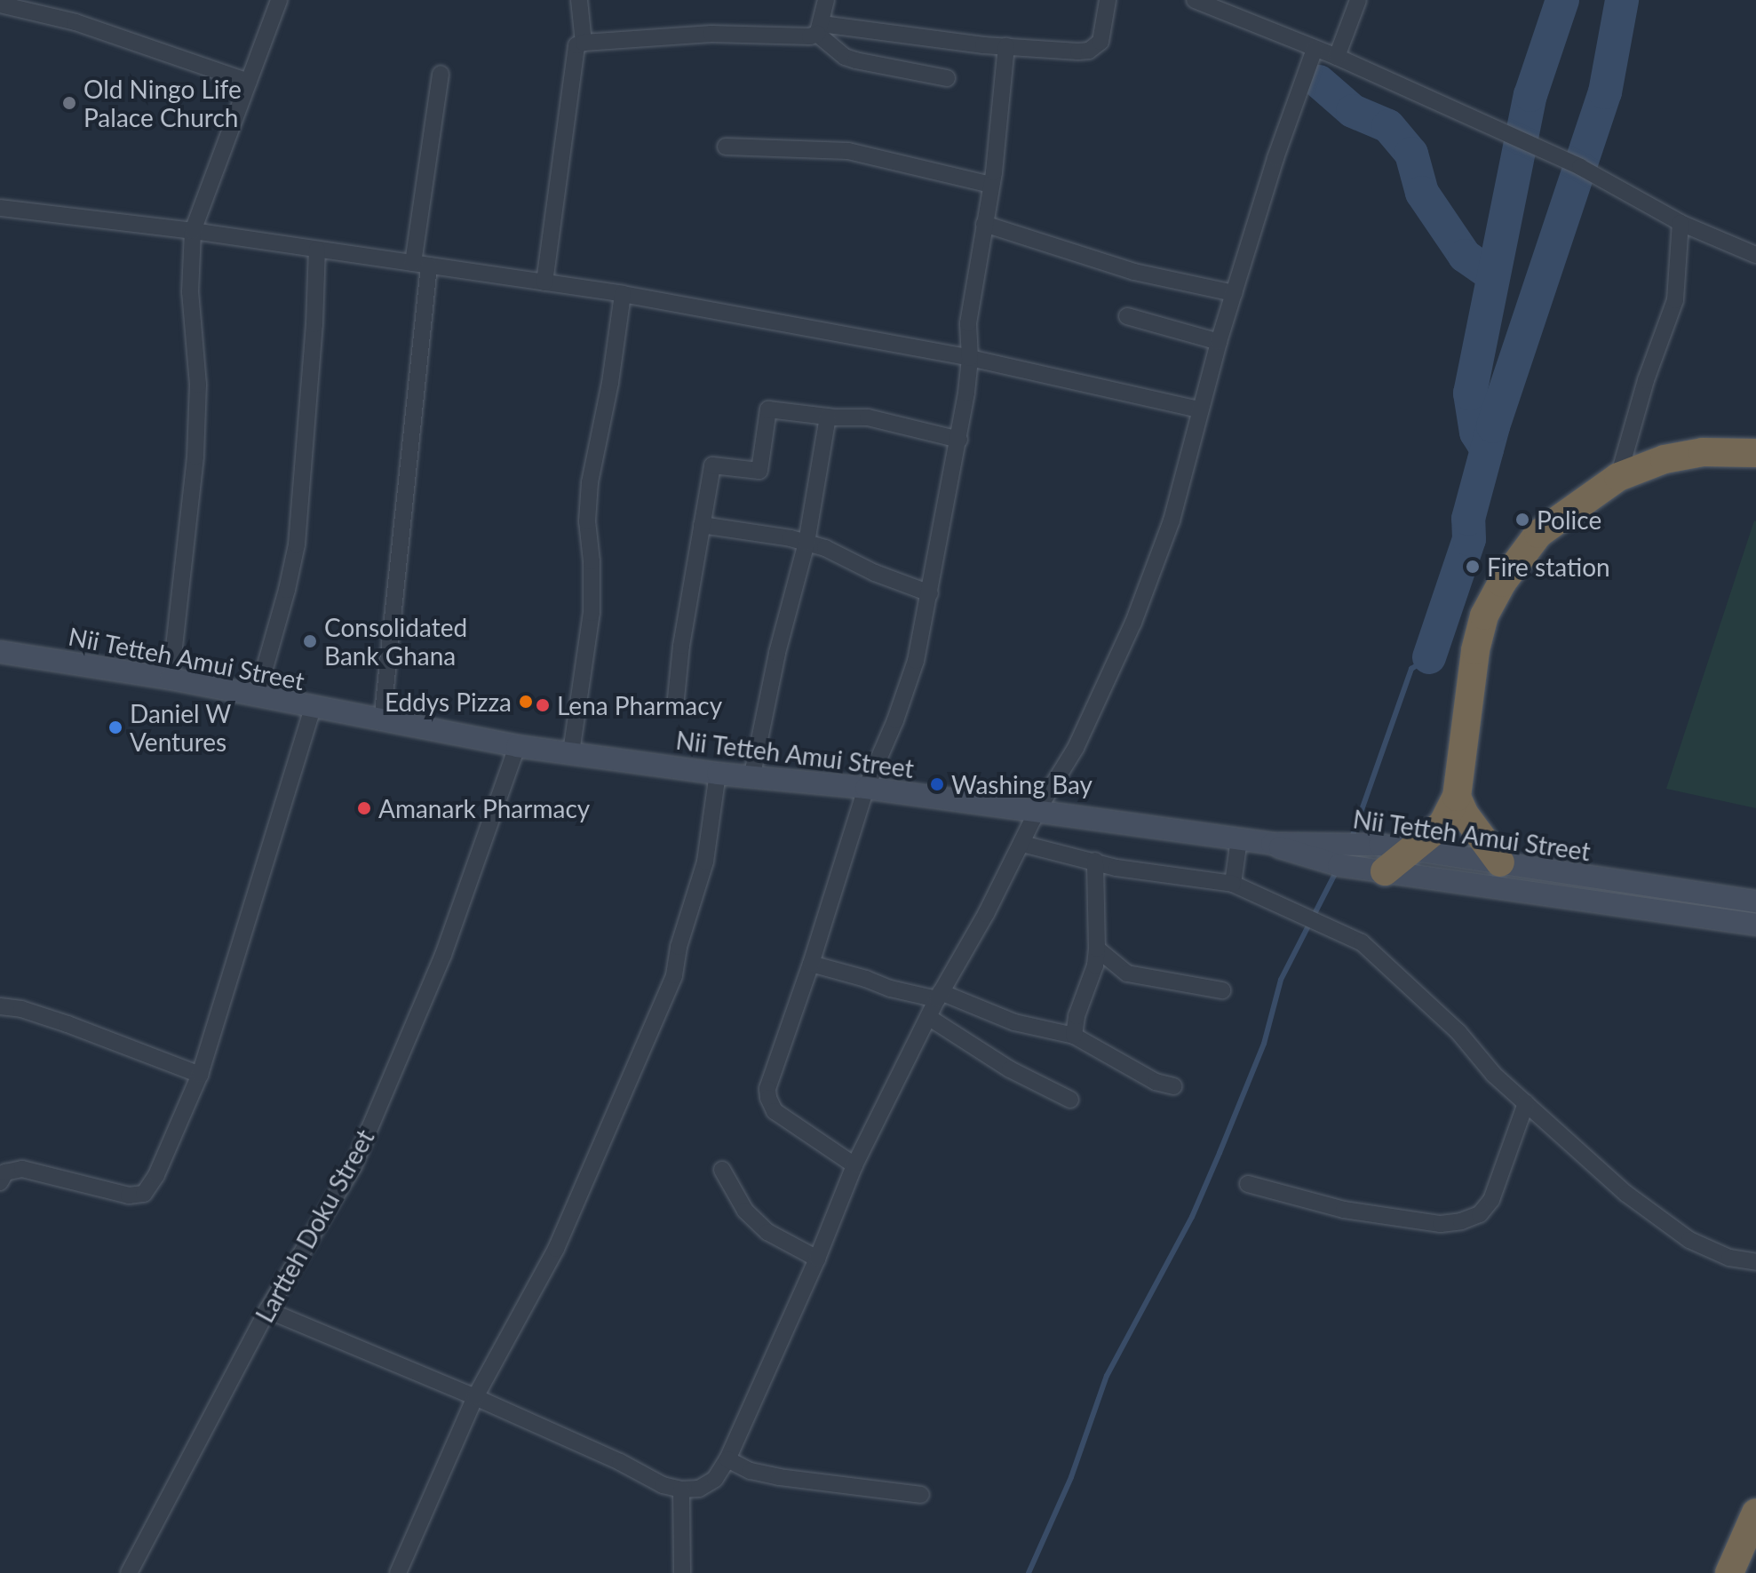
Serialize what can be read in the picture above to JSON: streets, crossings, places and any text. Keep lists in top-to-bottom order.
{
  "streets": {
    "main road": ["Nii Tetteh Amui Street"],
    "street": ["Lartteh Doku Street"]
  },
  "crossings": [
    ["Nii Tetteh Amui Street", "Lartteh Doku Street"]
  ],
  "places": [
    "Old Ningo Life Palace Church",
    "Police",
    "Fire station",
    "Consolidated Bank Ghana",
    "Eddys Pizza",
    "Lena Pharmacy",
    "Daniel W Ventures",
    "Washing Bay",
    "Amanark Pharmacy"
  ]
}
